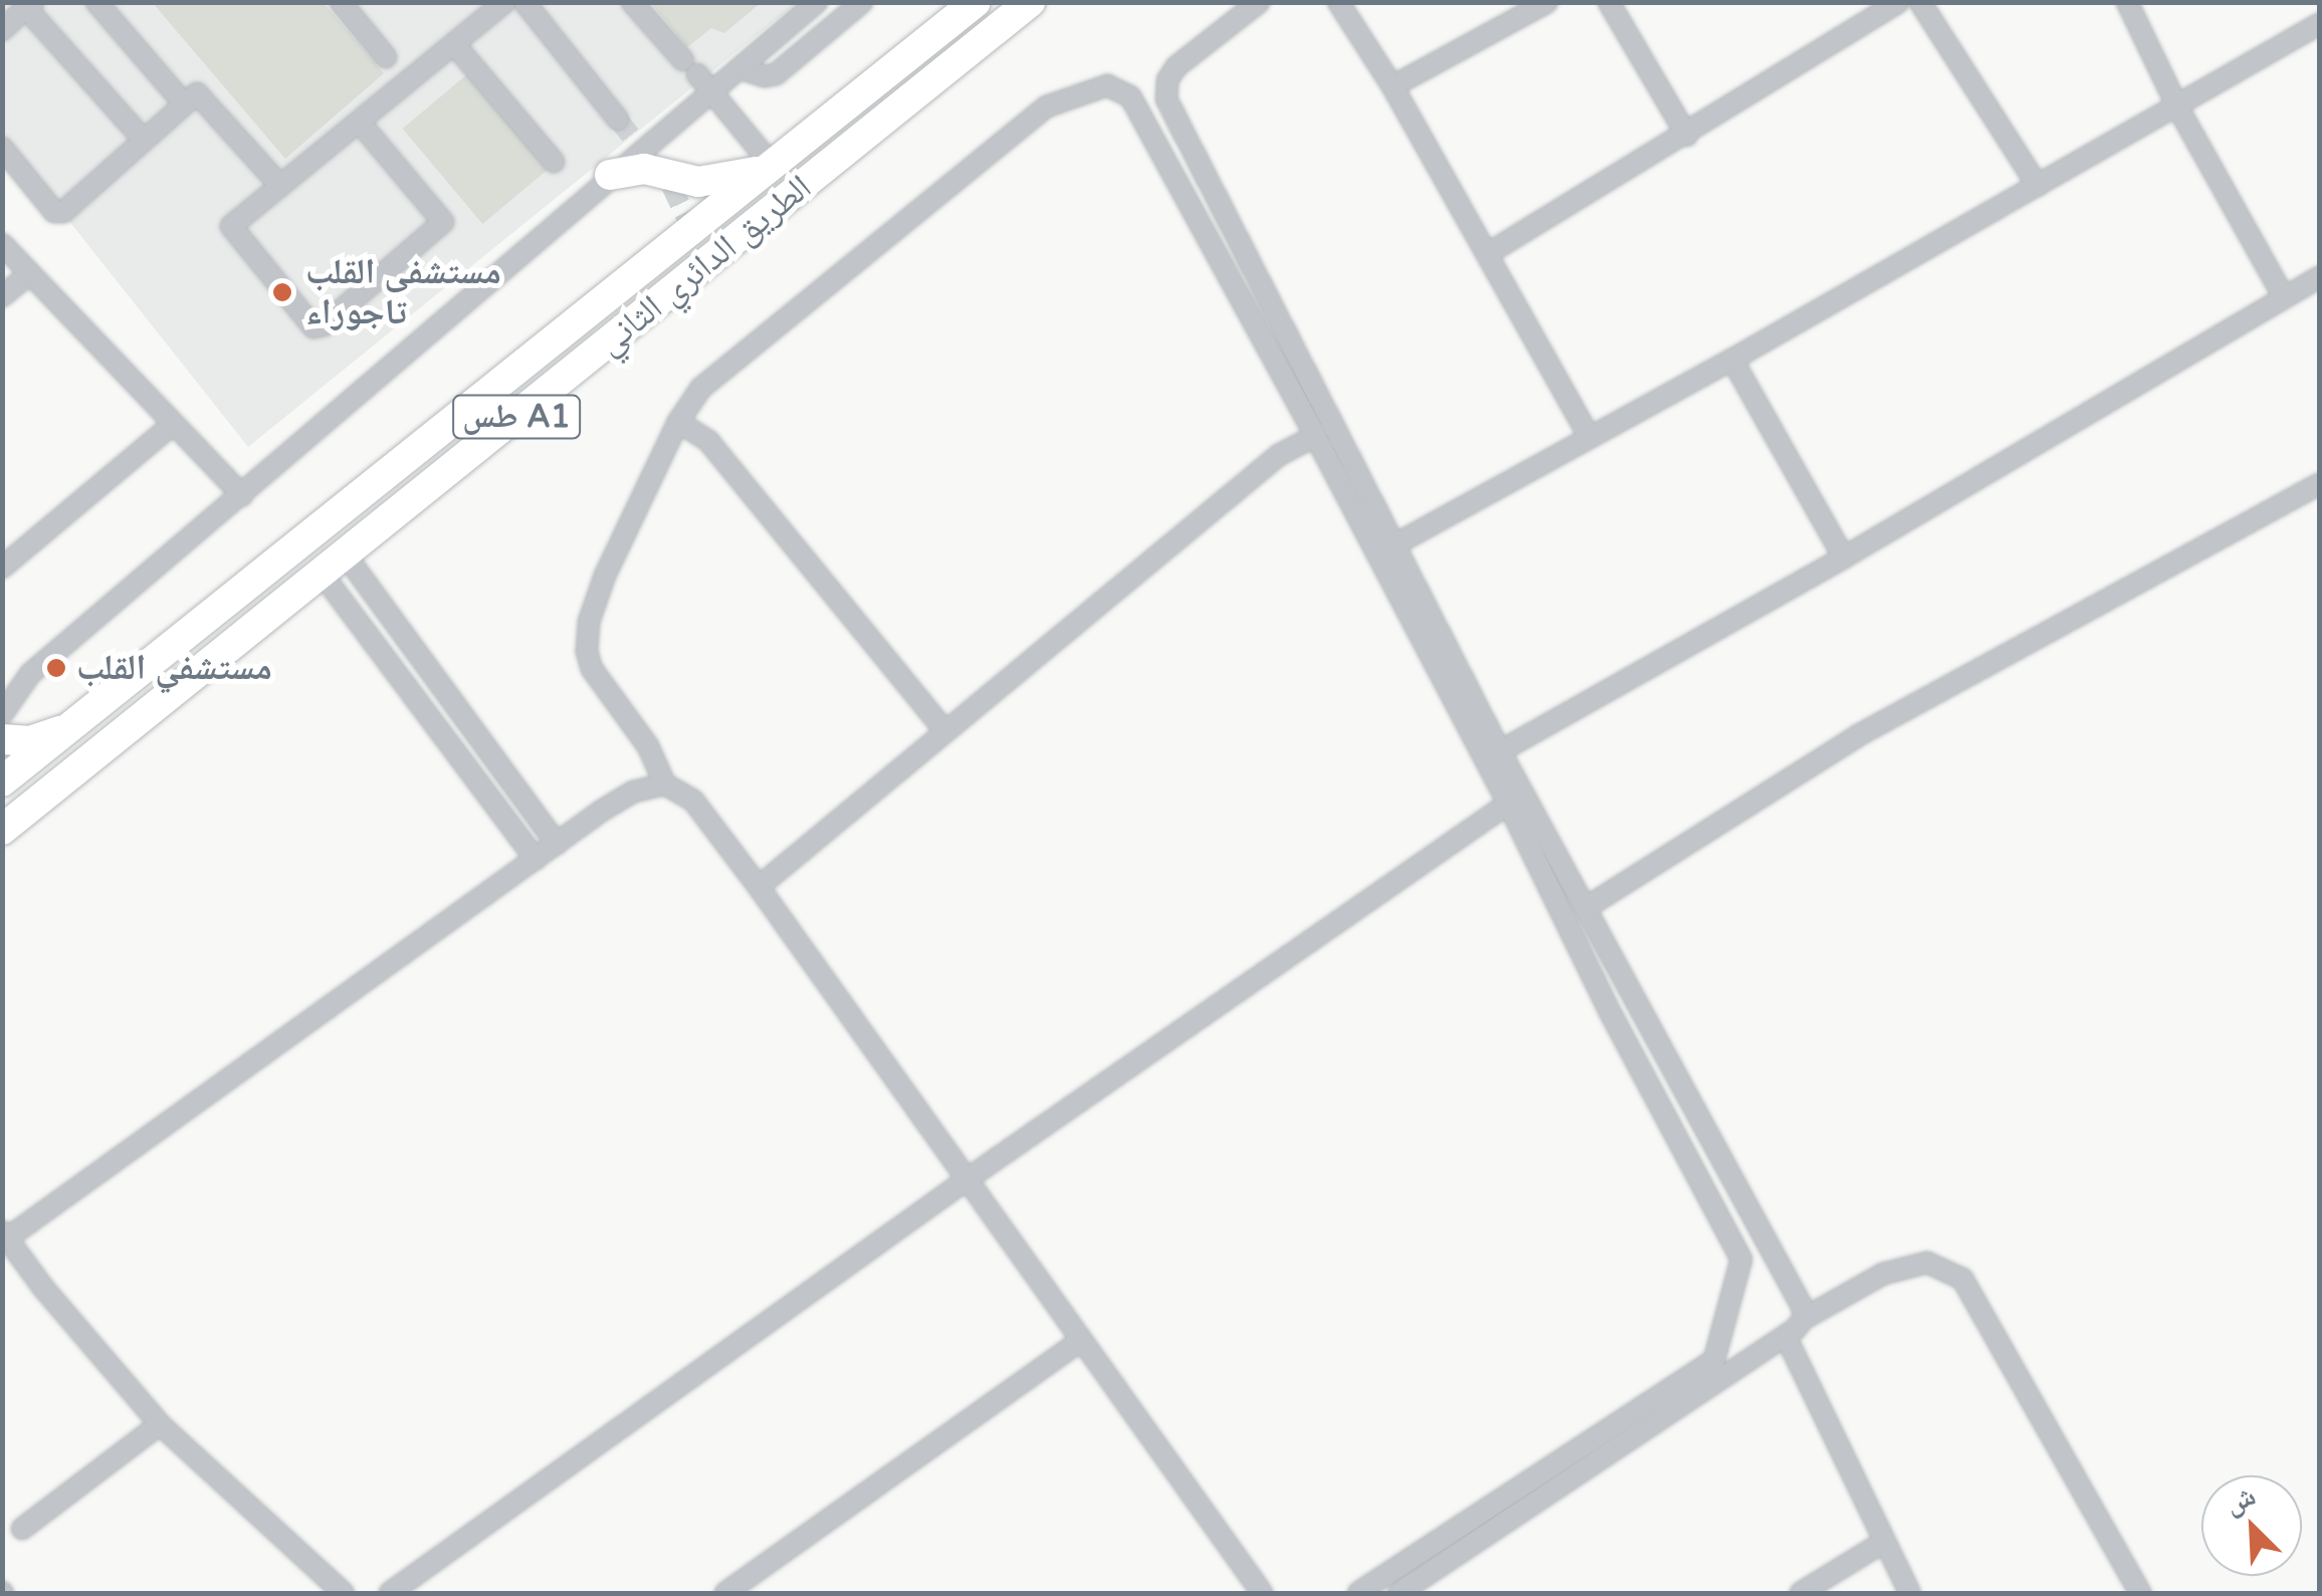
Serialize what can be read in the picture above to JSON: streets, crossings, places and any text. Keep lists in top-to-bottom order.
{
  "streets": {
    "highway": ["الطريق الدائري الثاني", "طس A1"]
  },
  "places": ["مستشفى القلب تاجوراء", "مستشفي القلب"],
  "north": "top left"
}
